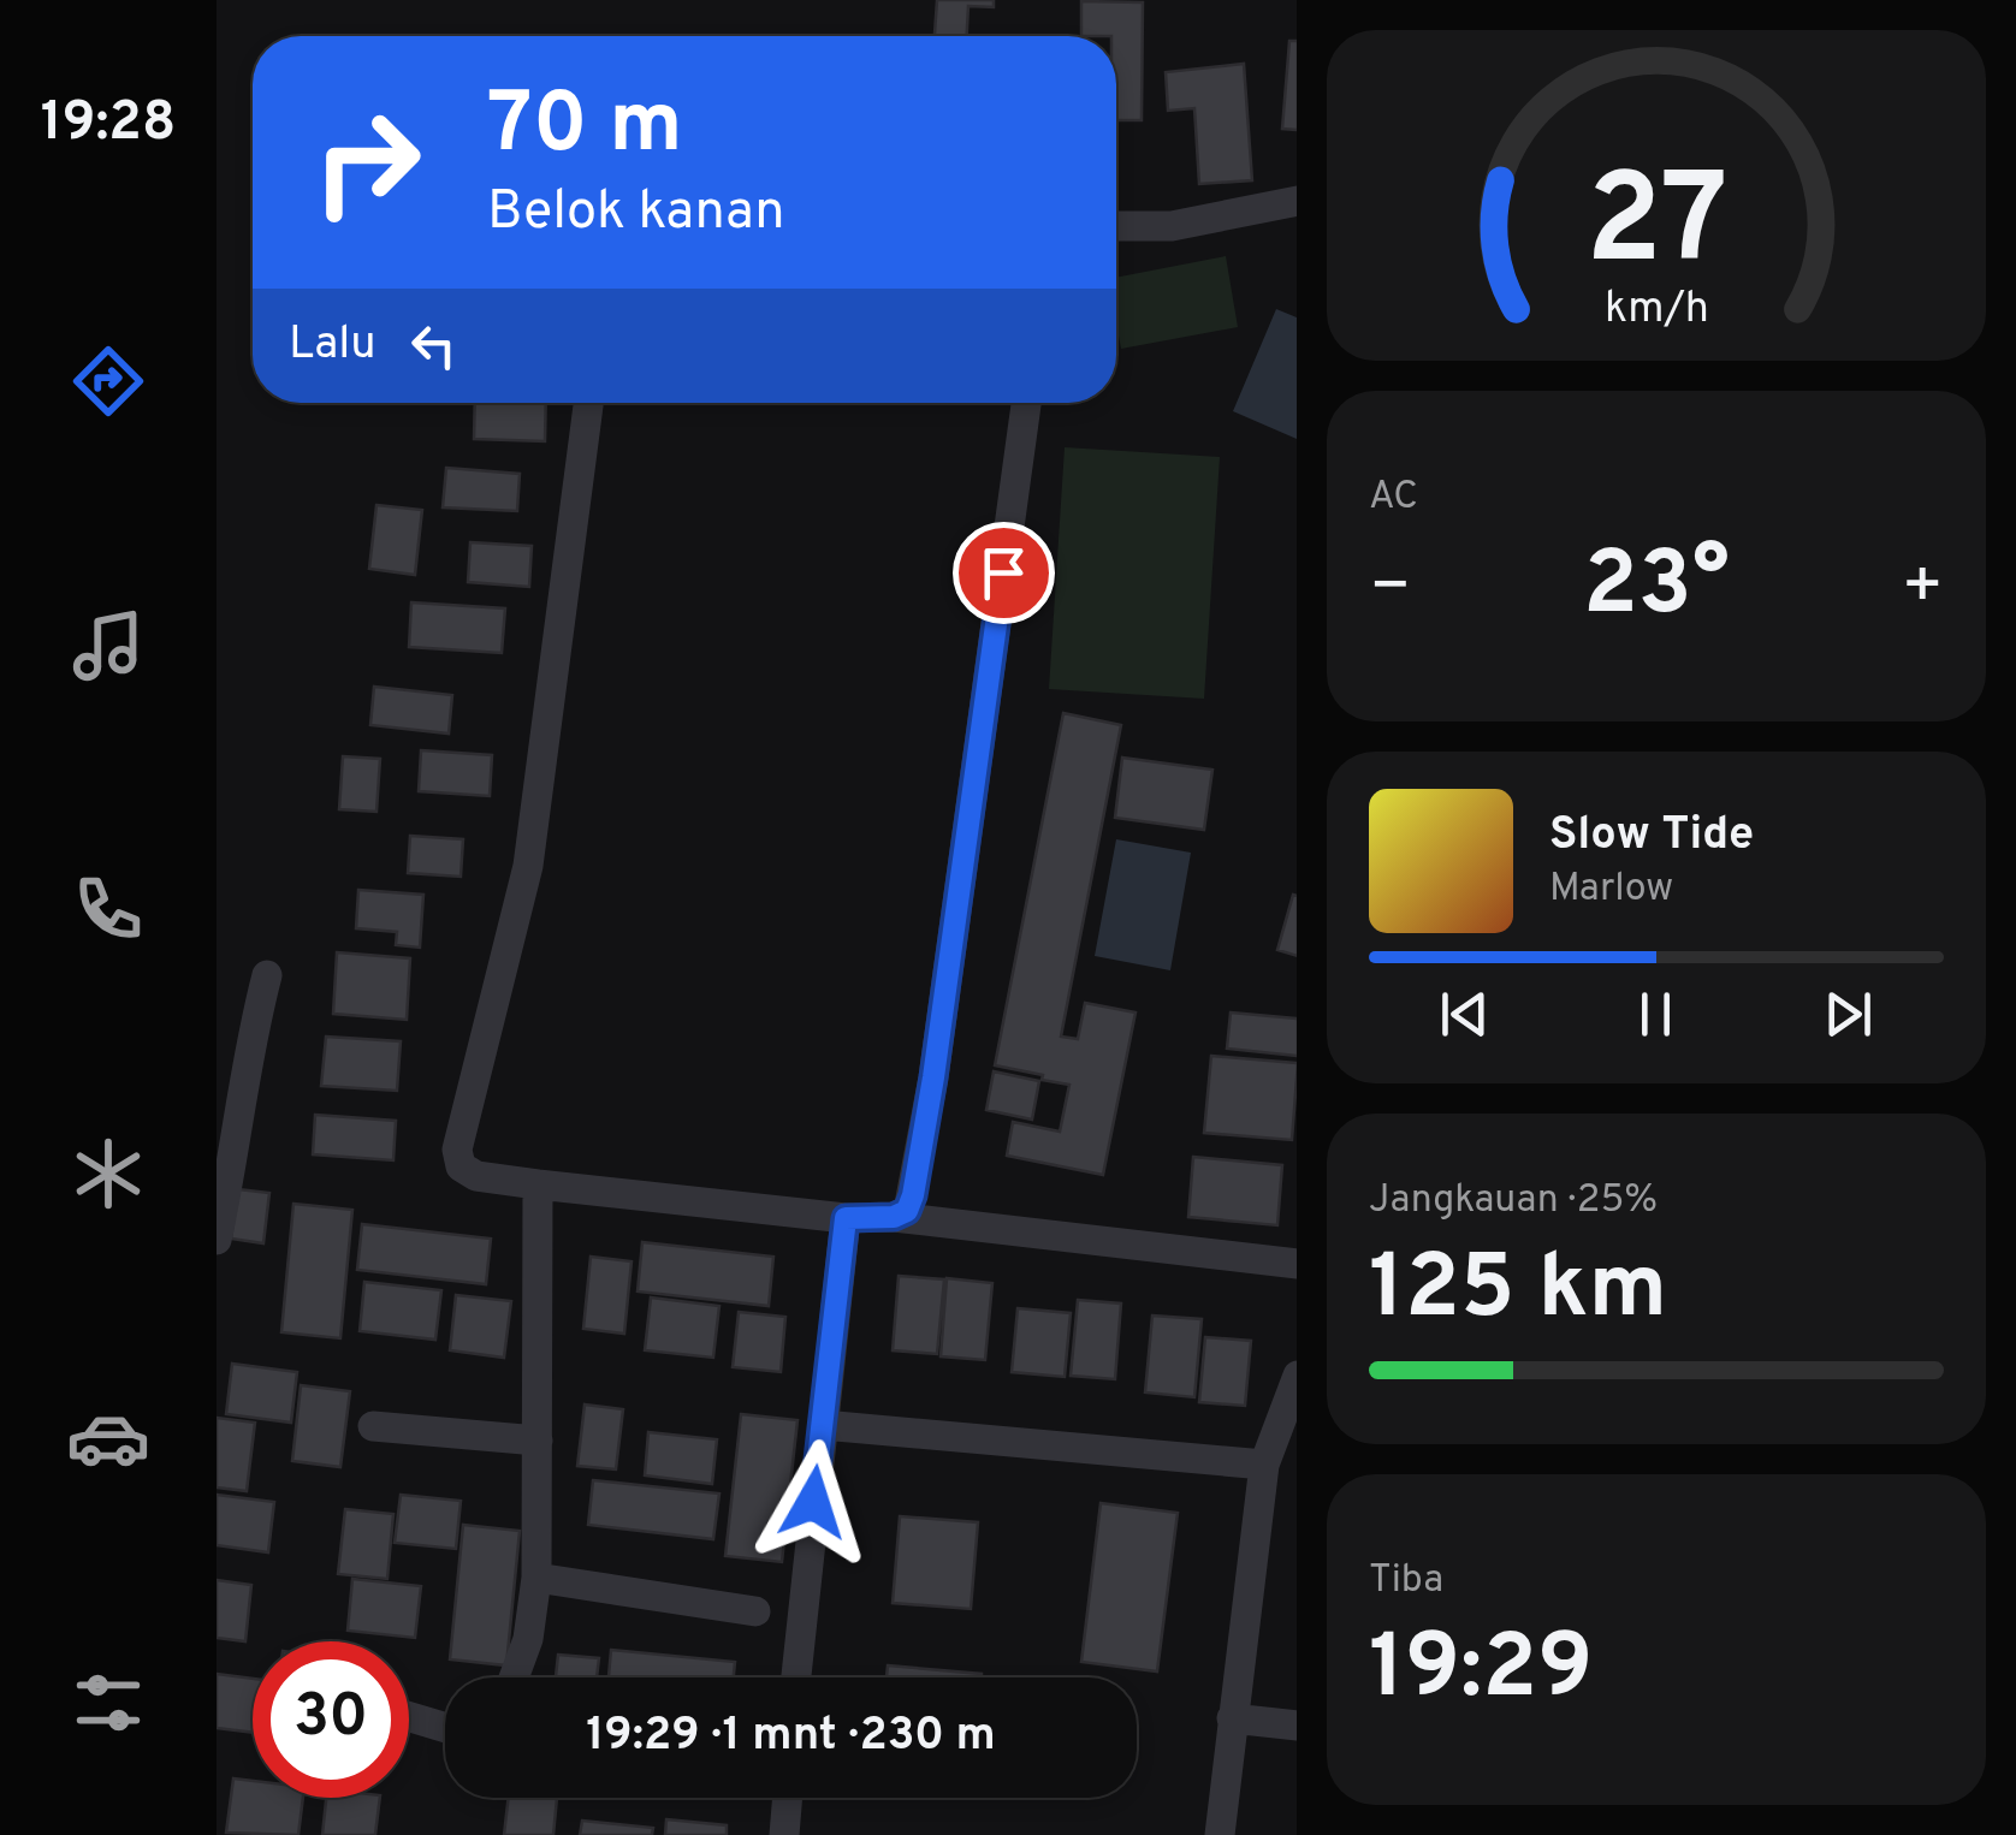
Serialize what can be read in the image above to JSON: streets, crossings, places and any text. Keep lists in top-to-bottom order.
{
  "page": {
    "tabs": "19:28",
    "turn": ["70 m", "Belok kanan"],
    "then": "Lalu",
    "tile": [
      "AC",
      ["Jangkauan · 25%", "125 km"],
      ["Tiba", "19:29"]
    ],
    "heat": ["−", "23°", "+"],
    "song": ["Slow Tide", "Marlow"],
    "limit": "30",
    "trip": "19:29 · 1 mnt · 230 m",
    "gauge": ["27", "km/h"]
  }
}
